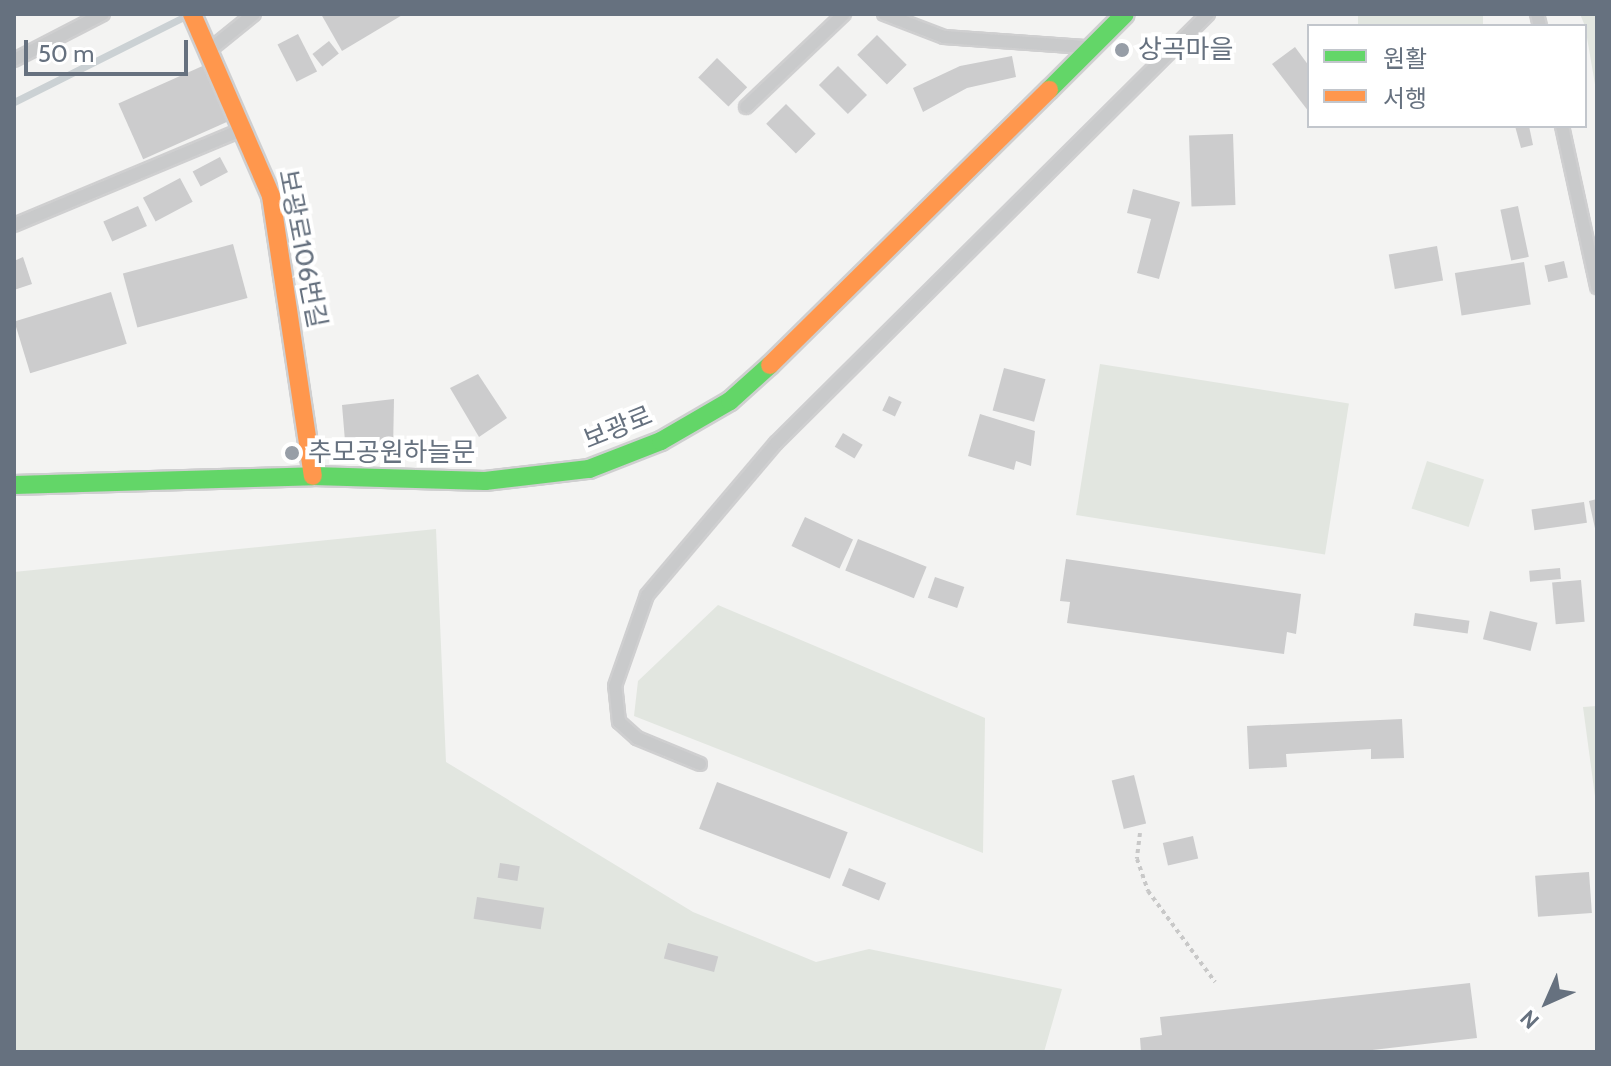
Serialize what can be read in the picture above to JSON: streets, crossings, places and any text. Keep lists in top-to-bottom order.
{
  "streets": {
    "main road": ["보광로106번길", "보광로"]
  },
  "crossings": [
    ["보광로106번길", "보광로"]
  ],
  "places": ["상곡마을", "추모공원하늘문"],
  "legend": ["원활", "서행"],
  "scale_bar": "50 m",
  "north": "bottom left"
}
